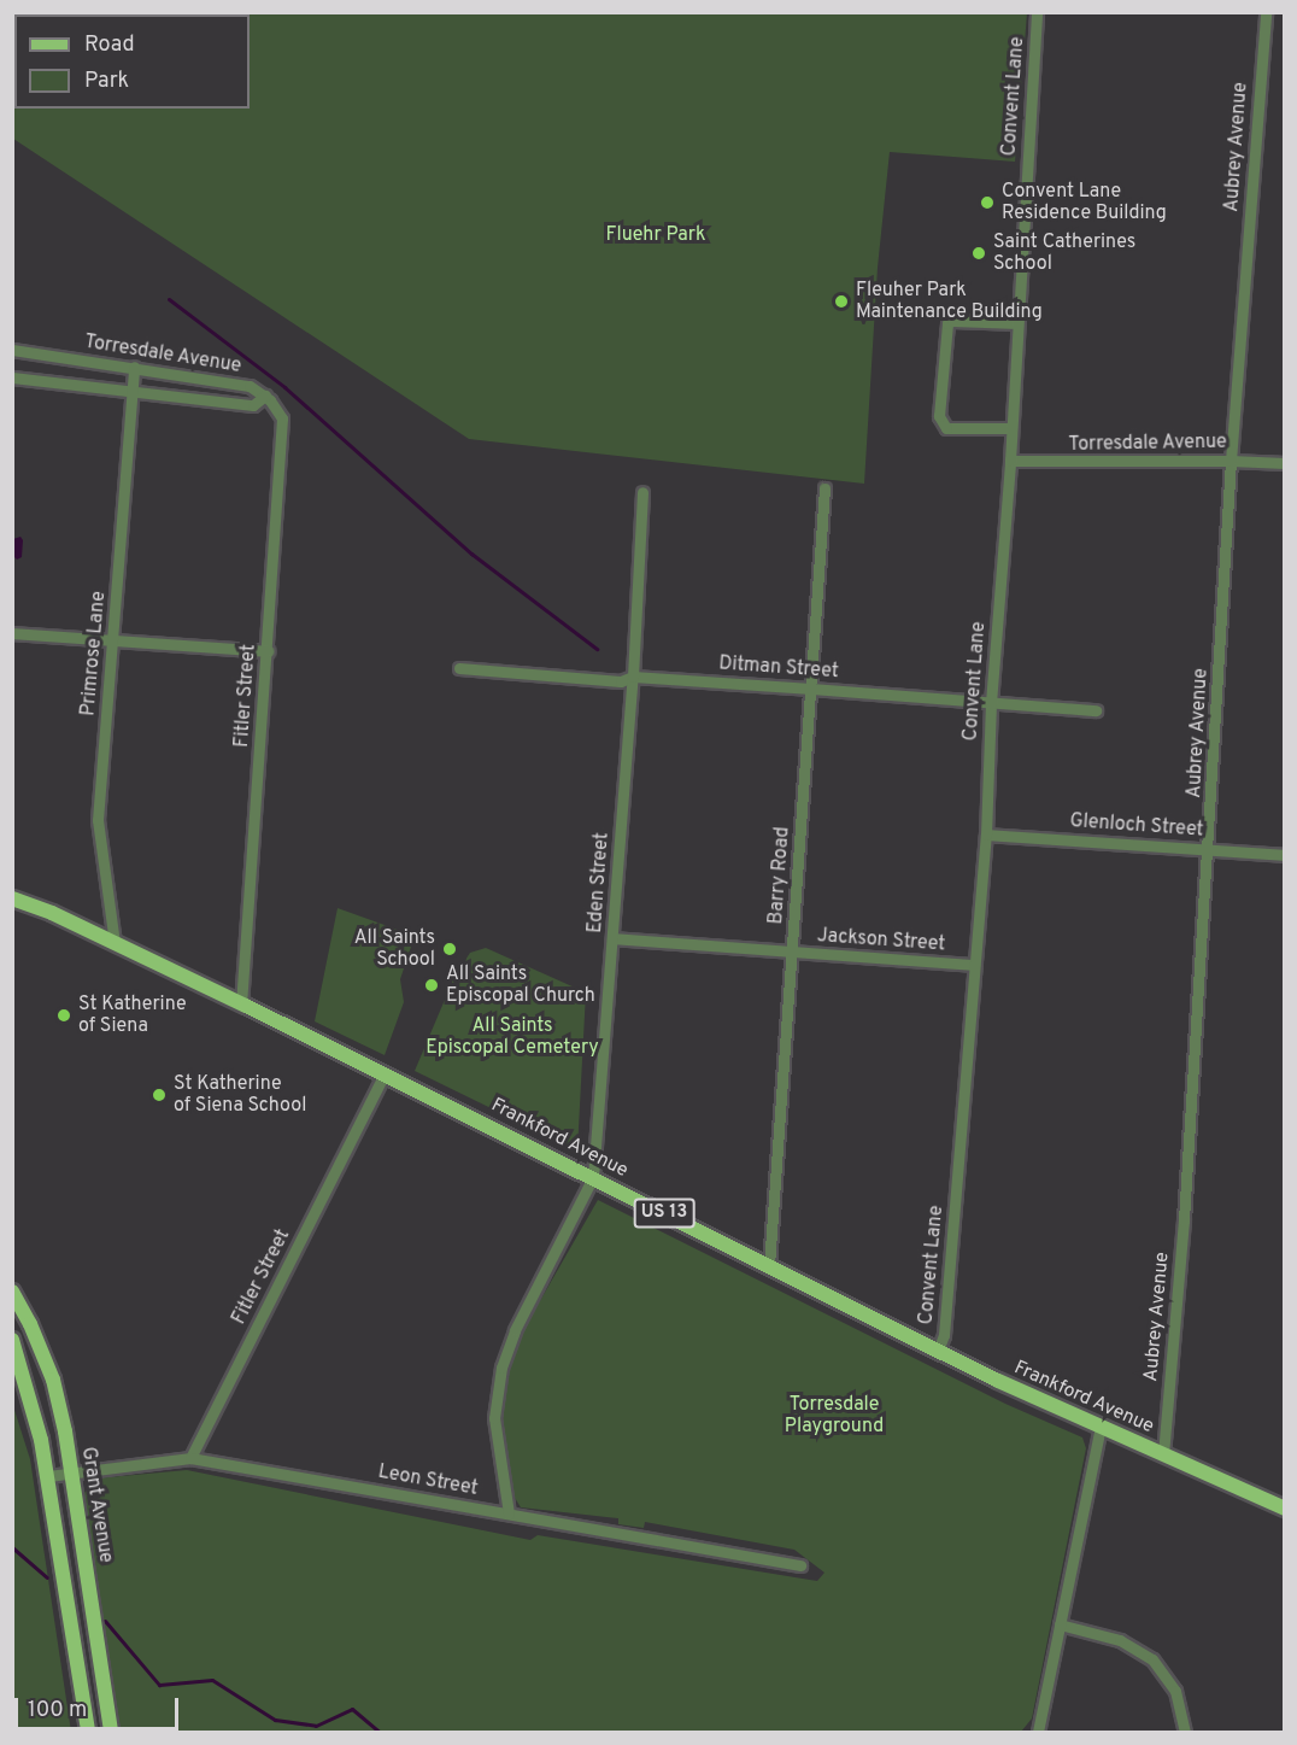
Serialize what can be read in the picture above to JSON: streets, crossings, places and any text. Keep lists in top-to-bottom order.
{
  "streets": {
    "main road": ["Frankford Avenue", "US 13", "Grant Avenue"],
    "street": [
      "Convent Lane",
      "Aubrey Avenue",
      "Torresdale Avenue",
      "Primrose Lane",
      "Ditman Street",
      "Fitler Street",
      "Glenloch Street",
      "Barry Road",
      "Eden Street",
      "Jackson Street",
      "Leon Street"
    ]
  },
  "crossings": [
    ["Convent Lane", "Torresdale Avenue"],
    ["Convent Lane", "Ditman Street"],
    ["Convent Lane", "Glenloch Street"],
    ["Convent Lane", "Jackson Street"],
    ["Convent Lane", "Frankford Avenue"],
    ["Aubrey Avenue", "Torresdale Avenue"],
    ["Aubrey Avenue", "Glenloch Street"],
    ["Aubrey Avenue", "Frankford Avenue"],
    ["Torresdale Avenue", "Primrose Lane"],
    ["Torresdale Avenue", "Fitler Street"],
    ["Primrose Lane", "Frankford Avenue"],
    ["Ditman Street", "Barry Road"],
    ["Ditman Street", "Eden Street"],
    ["Fitler Street", "Frankford Avenue"],
    ["Fitler Street", "Leon Street"],
    ["Barry Road", "Jackson Street"],
    ["Barry Road", "Frankford Avenue"],
    ["Eden Street", "Jackson Street"],
    ["Eden Street", "Frankford Avenue"],
    ["Eden Street", "Leon Street"],
    ["Leon Street", "Grant Avenue"]
  ],
  "parks": ["Fluehr Park", "All Saints Episcopal Cemetery", "Torresdale Playground"],
  "places": [
    "Convent Lane Residence Building",
    "Saint Catherines School",
    "Fleuher Park Maintenance Building",
    "All Saints School",
    "All Saints Episcopal Church",
    "St Katherine of Siena",
    "St Katherine of Siena School"
  ],
  "legend": ["Road", "Park"],
  "scale_bar": "100 m"
}
